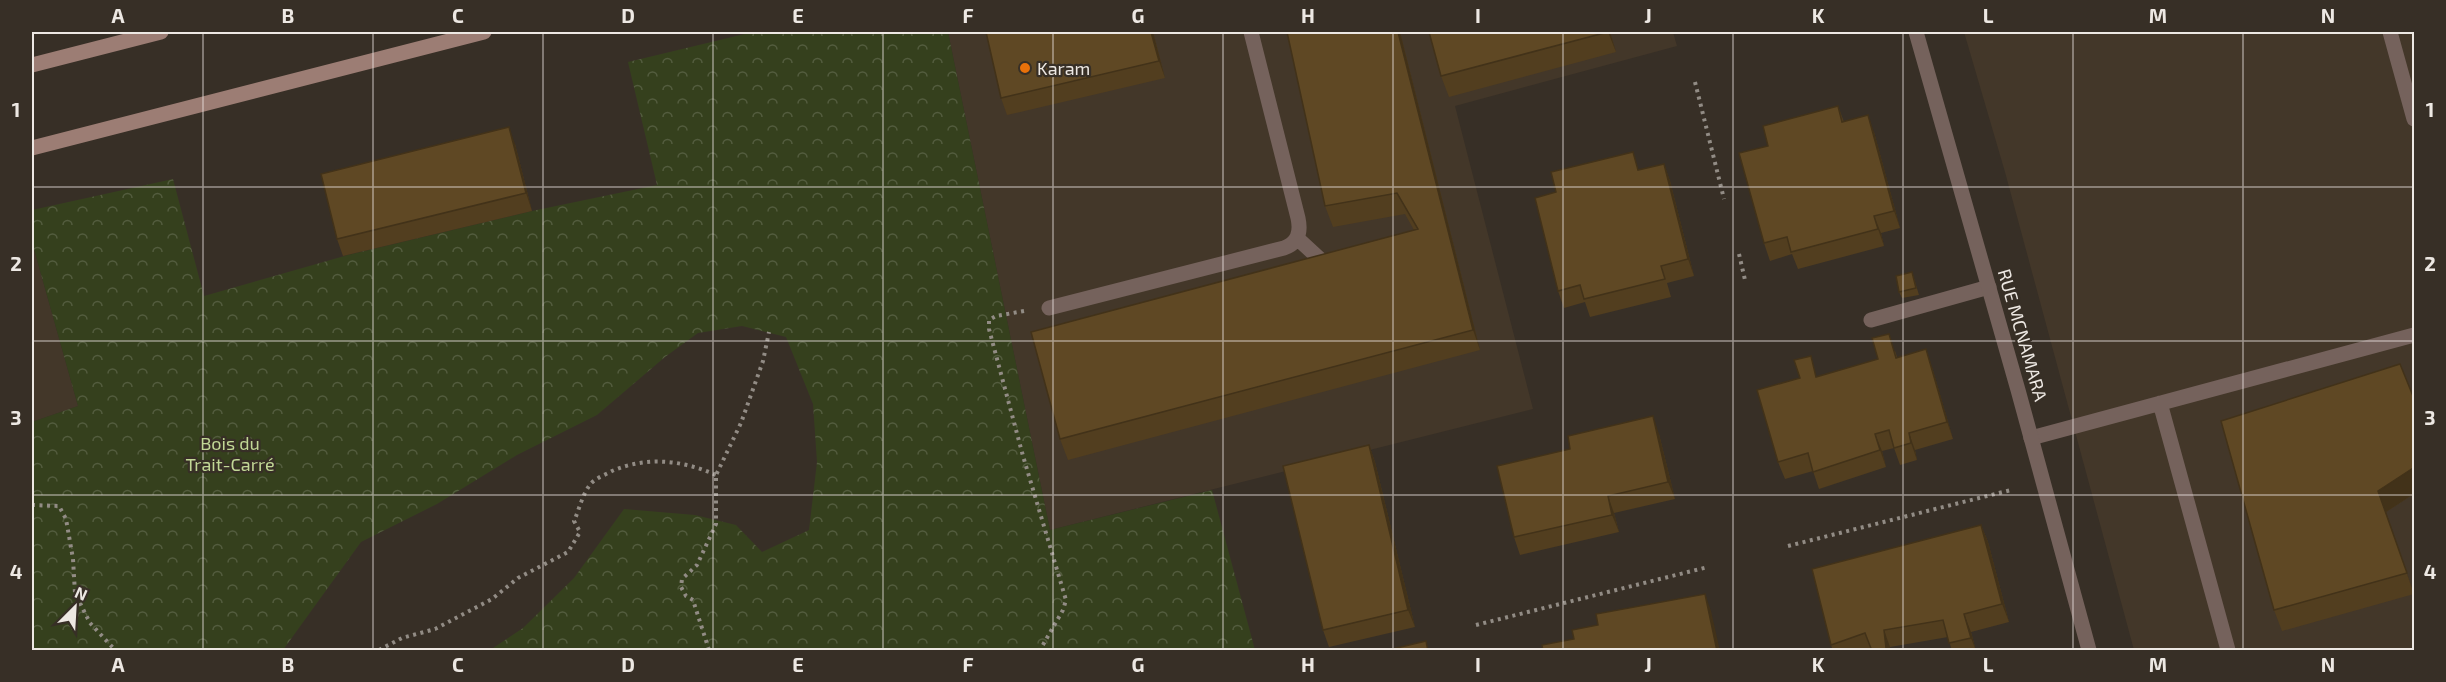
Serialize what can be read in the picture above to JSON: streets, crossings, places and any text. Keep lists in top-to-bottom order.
{
  "streets": {
    "street": ["RUE MCNAMARA"]
  },
  "parks": ["Bois du Trait-Carré"],
  "places": ["Karam"],
  "north": "top right",
  "grid": {
    "columns": [
      "A",
      "B",
      "C",
      "D",
      "E",
      "F",
      "G",
      "H",
      "I",
      "J",
      "K",
      "L",
      "M",
      "N"
    ],
    "rows": [
      "1",
      "2",
      "3",
      "4"
    ]
  }
}
